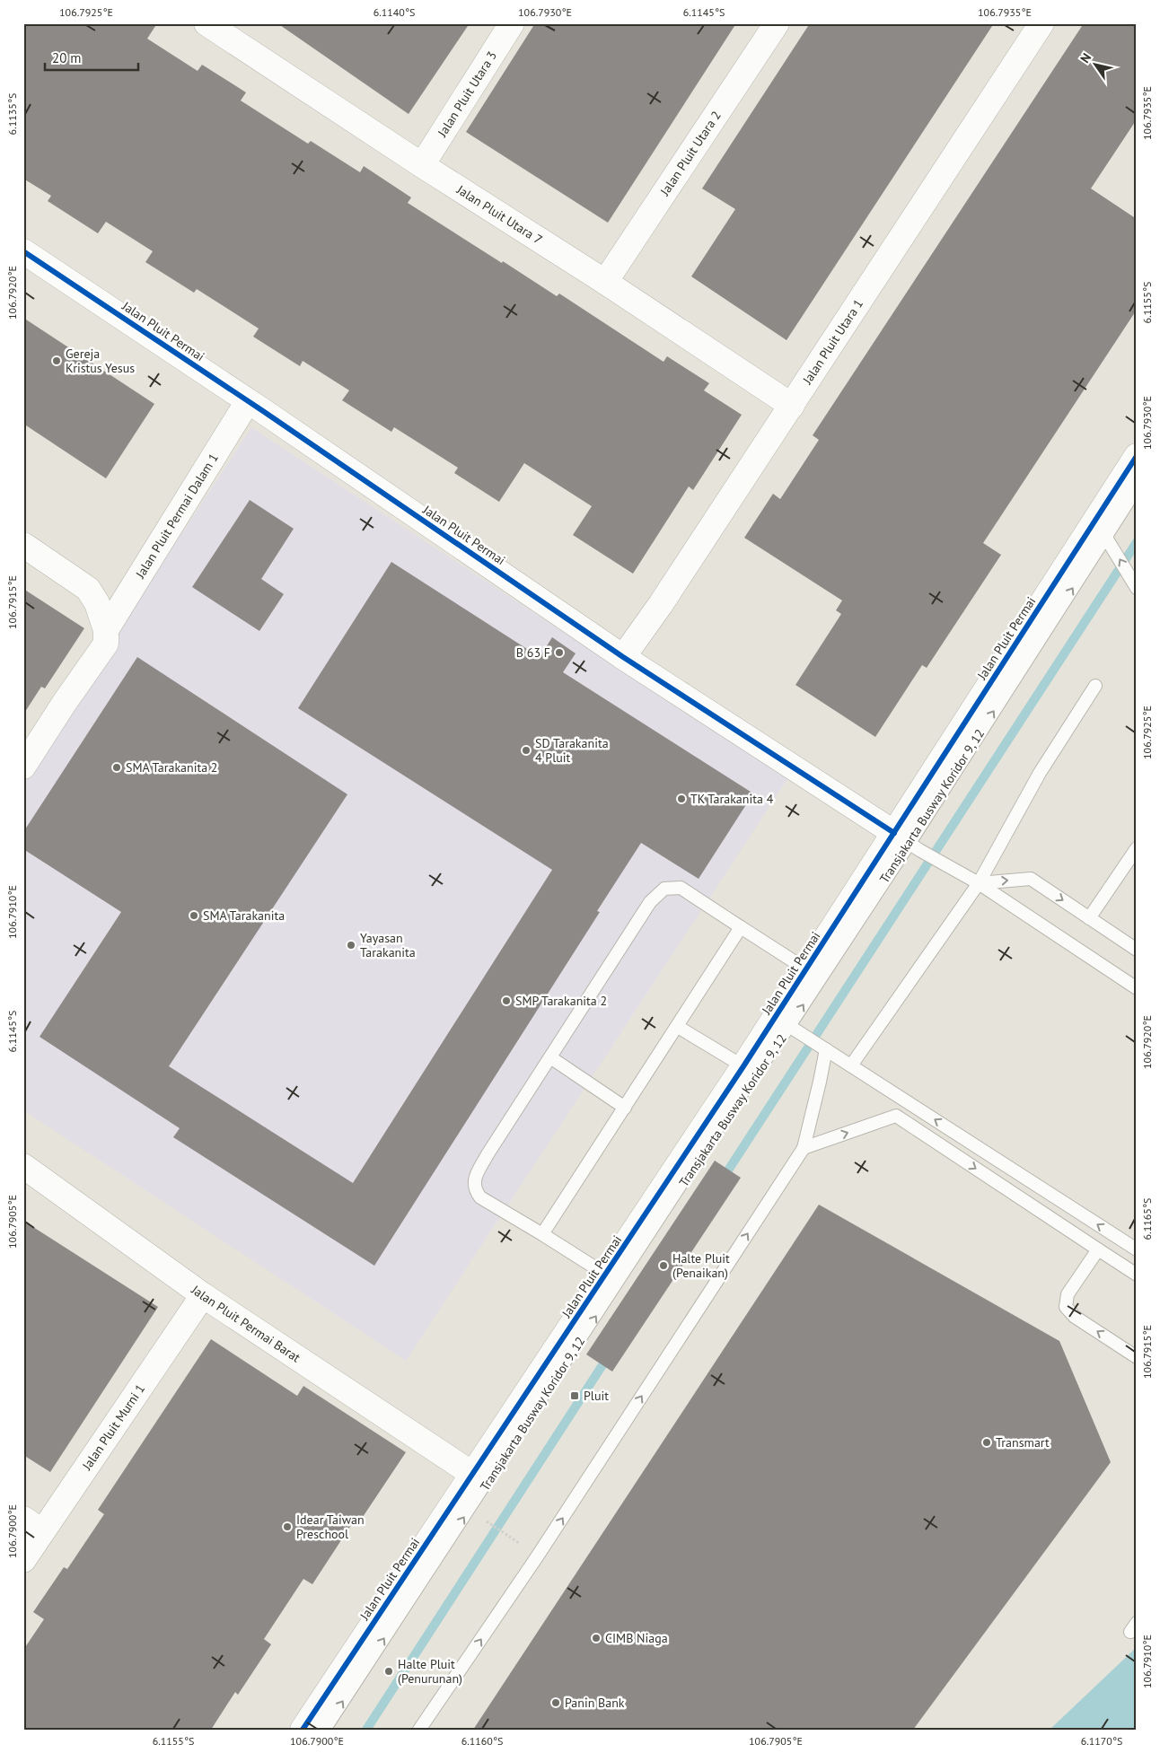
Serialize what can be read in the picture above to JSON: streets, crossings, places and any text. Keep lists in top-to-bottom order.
{
  "streets": {
    "street": [
      "Jalan Pluit Utara 3",
      "Jalan Pluit Utara 2",
      "Jalan Pluit Utara 7",
      "Jalan Pluit Permai",
      "Jalan Pluit Utara 1",
      "Jalan Pluit Permai Dalam 1",
      "Jalan Pluit Permai Barat",
      "Jalan Pluit Murni 1"
    ],
    "lane": ["Transjakarta Busway Koridor 9, 12"]
  },
  "crossings": [
    ["Jalan Pluit Utara 3", "Jalan Pluit Utara 7"],
    ["Jalan Pluit Utara 2", "Jalan Pluit Utara 7"],
    ["Jalan Pluit Utara 7", "Jalan Pluit Utara 1"],
    ["Jalan Pluit Permai", "Jalan Pluit Utara 1"],
    ["Jalan Pluit Permai", "Jalan Pluit Permai Dalam 1"],
    ["Jalan Pluit Permai", "Transjakarta Busway Koridor 9, 12"],
    ["Jalan Pluit Permai", "Jalan Pluit Permai Barat"],
    ["Jalan Pluit Permai Barat", "Jalan Pluit Murni 1"]
  ],
  "places": {
    "other": [
      "Gereja Kristus Yesus",
      "B 63 F",
      "SD Tarakanita 4 Pluit",
      "SMA Tarakanita 2",
      "TK Tarakanita 4",
      "SMA Tarakanita",
      "Yayasan Tarakanita",
      "SMP Tarakanita 2",
      "Halte Pluit (Penaikan)",
      "Transmart",
      "Idear Taiwan Preschool",
      "CIMB Niaga",
      "Halte Pluit (Penurunan)",
      "Panin Bank"
    ],
    "transit": ["Pluit"]
  },
  "scale_bar": "20 m",
  "north": "top left",
  "coordinates": [
    "106.7925°E",
    "6.1140°S",
    "106.7930°E",
    "6.1145°S",
    "106.7935°E",
    "6.1135°S",
    "106.7920°E",
    "6.1155°S",
    "106.7915°E",
    "106.7910°E",
    "6.1165°S",
    "106.7905°E",
    "106.7900°E",
    "6.1160°S",
    "6.1170°S"
  ]
}
